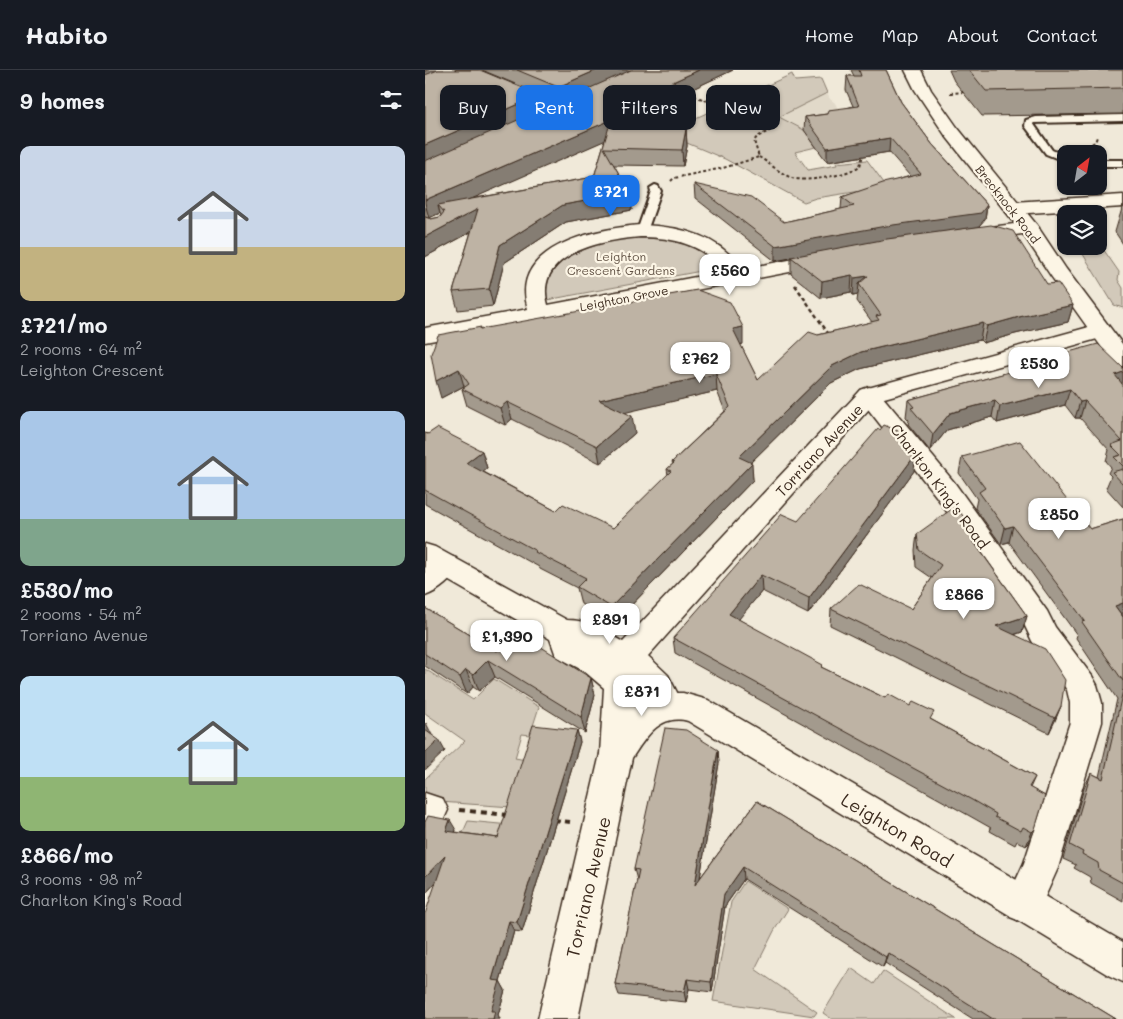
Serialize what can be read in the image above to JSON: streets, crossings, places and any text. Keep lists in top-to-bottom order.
{
  "streets": {
    "street": [
      "Brecknock Road",
      "Leighton Grove",
      "Torriano Avenue",
      "Charlton King's Road",
      "Leighton Road"
    ]
  },
  "crossings": [
    ["Brecknock Road", "Torriano Avenue"],
    ["Torriano Avenue", "Charlton King's Road"],
    ["Charlton King's Road", "Leighton Road"]
  ],
  "parks": ["Leighton Crescent Gardens"],
  "north": "top right",
  "page": {
    "header": "Habito",
    "nav": [
      "Home",
      "Map",
      "About",
      "Contact"
    ],
    "heading": "9 homes",
    "chip": [
      "Buy",
      "Rent",
      "Filters",
      "New"
    ],
    "list": [
      {
        "name": "£721/mo",
        "note": "2 rooms · 64 m² · Leighton Crescent"
      },
      {
        "name": "£530/mo",
        "note": "2 rooms · 54 m² · Torriano Avenue"
      },
      {
        "name": "£866/mo",
        "note": "3 rooms · 98 m² · Charlton King's Road"
      }
    ],
    "price": [
      "£721",
      "£560",
      "£762",
      "£530",
      "£850",
      "£866",
      "£891",
      "£1,390",
      "£871"
    ]
  }
}
